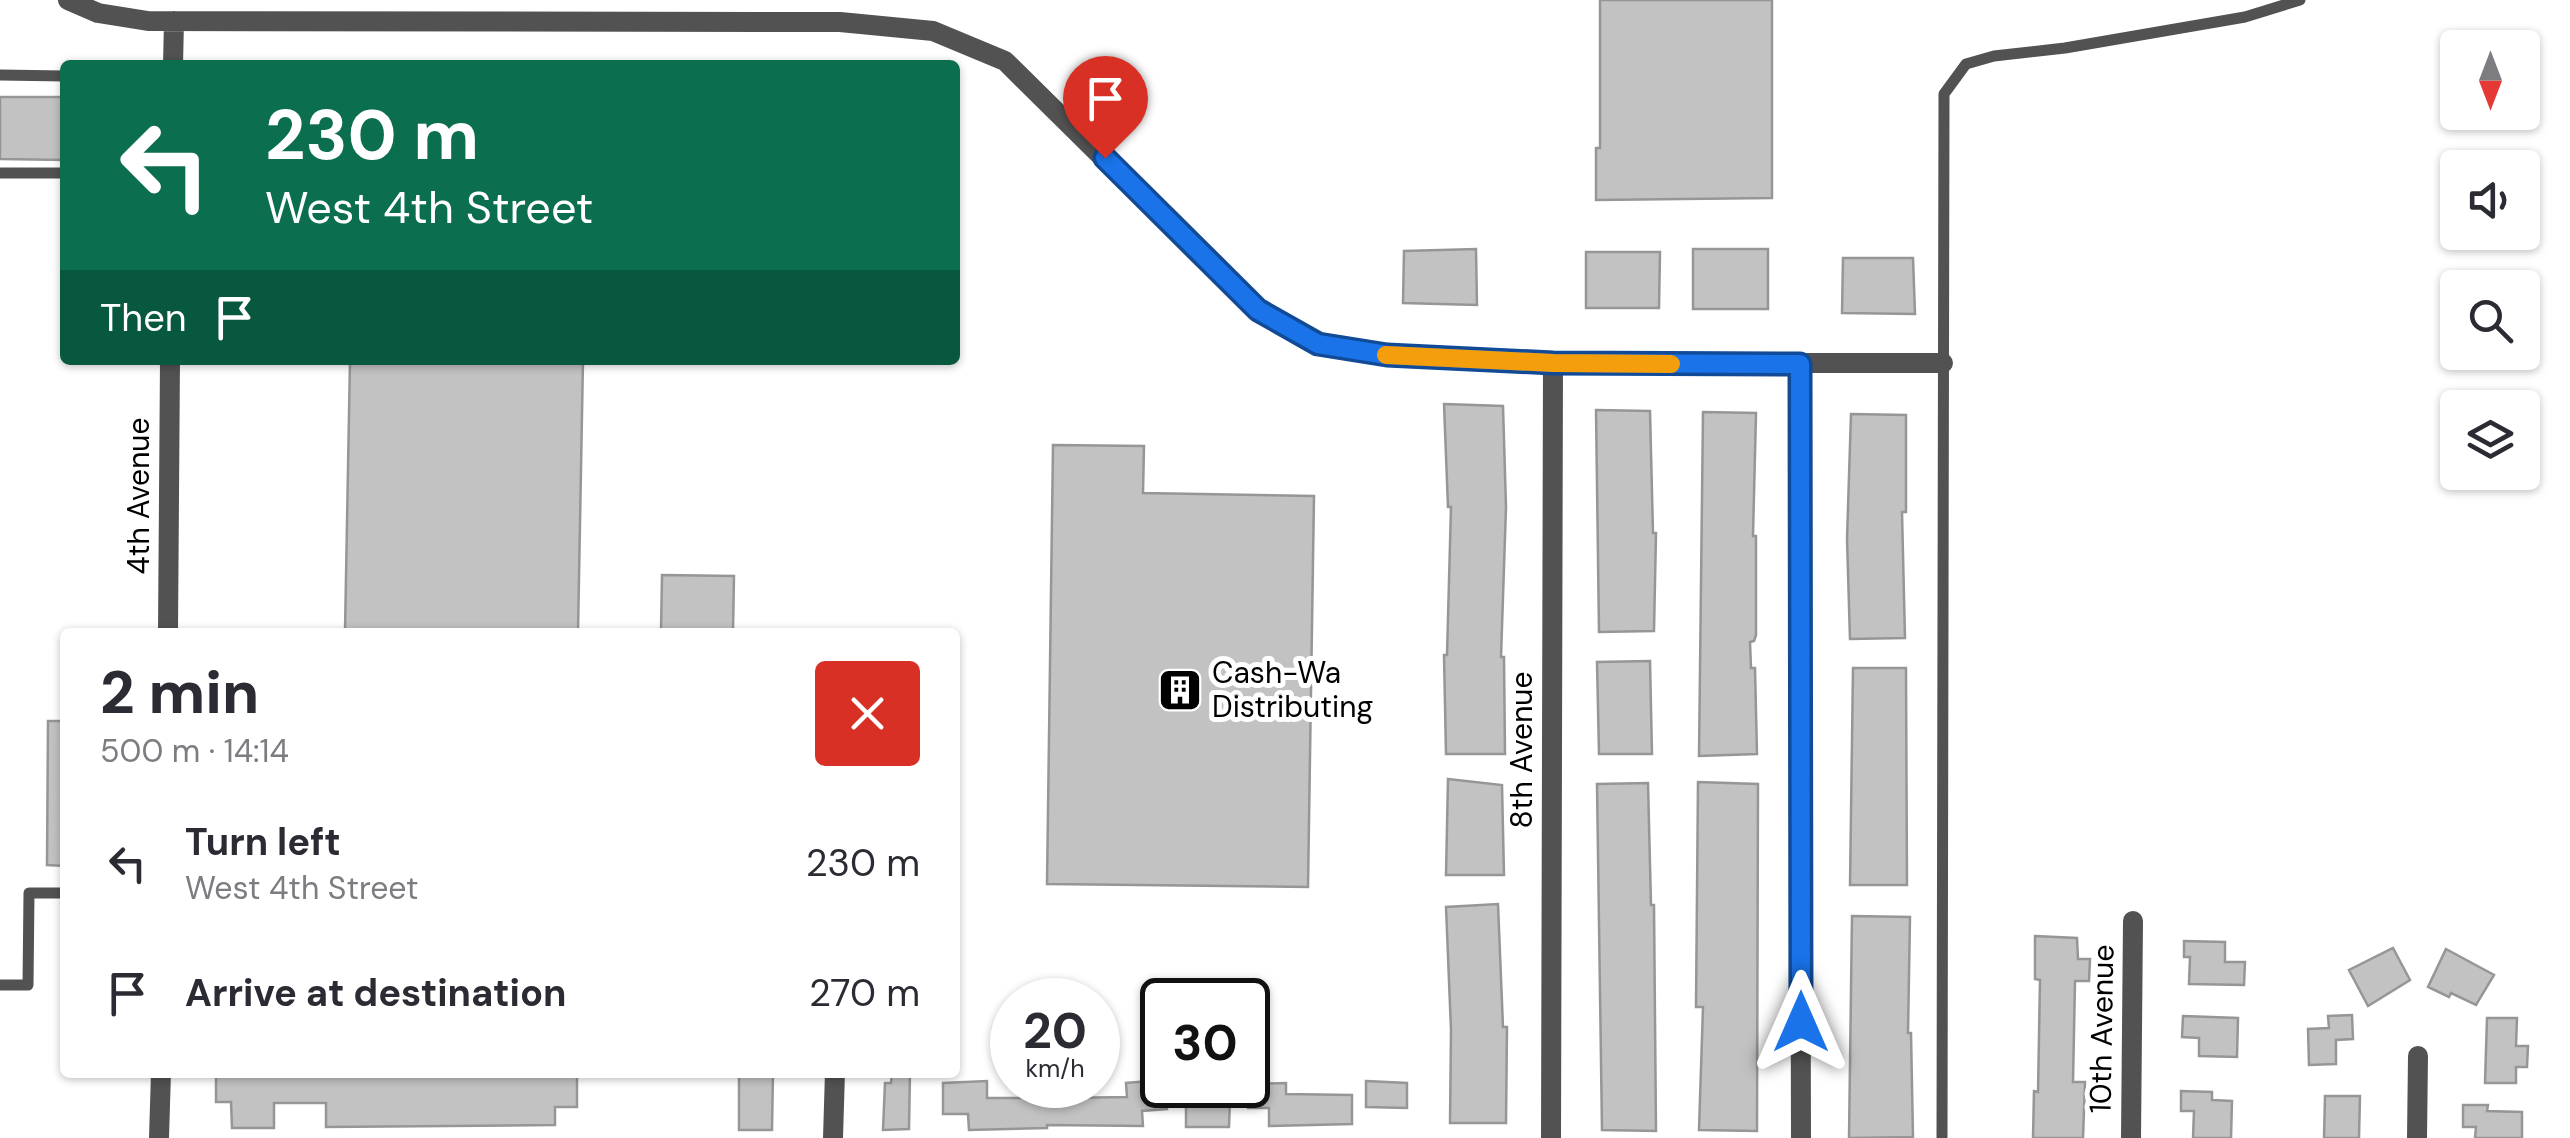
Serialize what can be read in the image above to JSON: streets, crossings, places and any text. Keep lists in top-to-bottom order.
{
  "streets": {
    "street": ["4th Avenue", "8th Avenue", "10th Avenue"]
  },
  "places": {
    "building": ["Cash-Wa Distributing"]
  },
  "north": "bottom",
  "page": {
    "turn": ["230 m", "West 4th Street"],
    "then": "Then",
    "heading": ["2 min", "500 m · 14:14"],
    "list": [
      {
        "name": "Turn left",
        "note": "West 4th Street",
        "value": "230 m"
      },
      {
        "name": "Arrive at destination",
        "value": "270 m"
      }
    ],
    "speed": "20 km/h",
    "limit": "30"
  }
}
